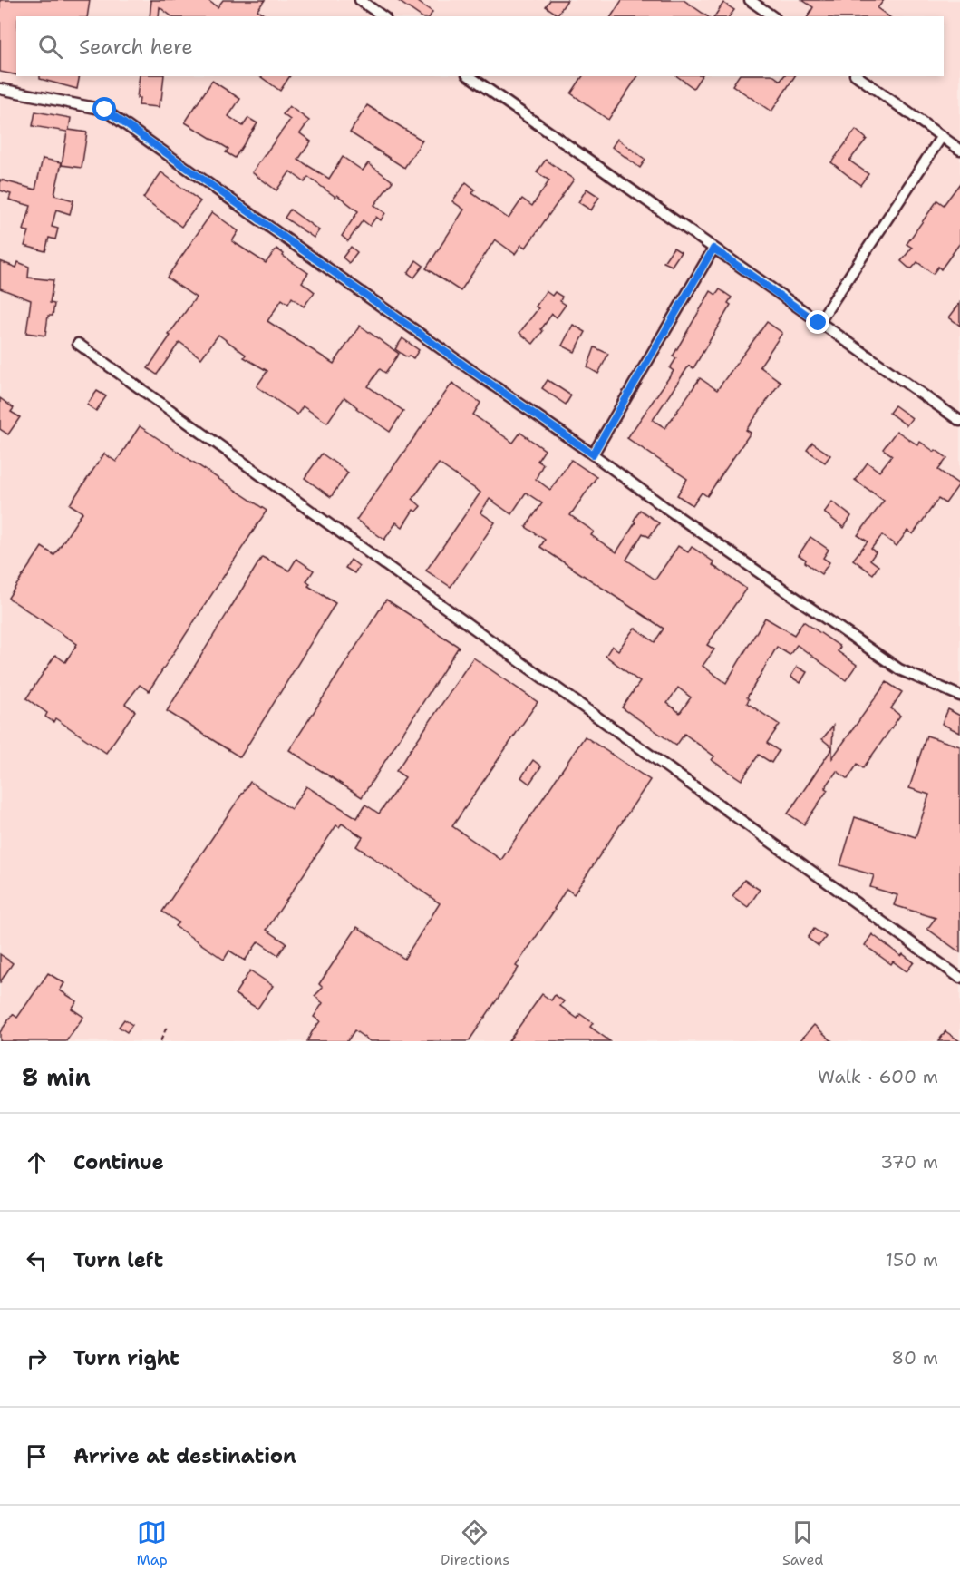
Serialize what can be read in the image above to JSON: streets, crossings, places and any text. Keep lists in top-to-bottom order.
{
  "page": {
    "search": "Search here",
    "heading": ["8 min", "Walk · 600 m"],
    "list": [
      ["Continue", "370 m"],
      ["Turn left", "150 m"],
      ["Turn right", "80 m"],
      "Arrive at destination"
    ],
    "nav": ["Map", "Directions", "Saved"]
  }
}
